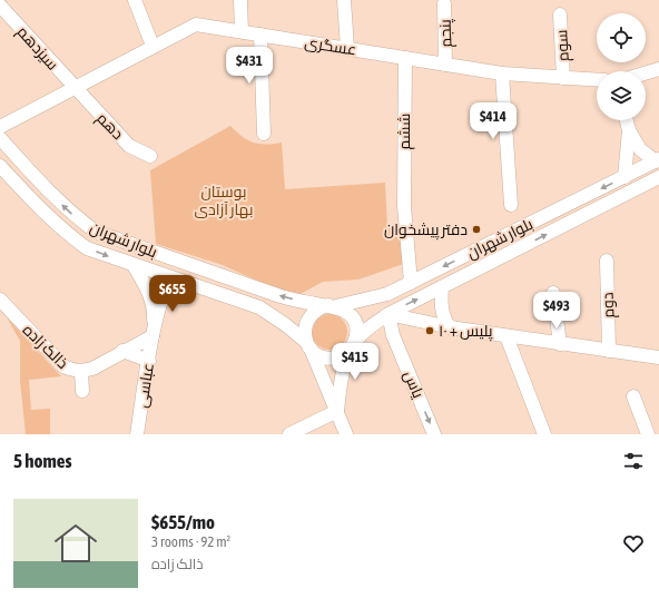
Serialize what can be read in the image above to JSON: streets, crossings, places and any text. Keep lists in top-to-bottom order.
{
  "streets": {
    "street": [
      "پنجم",
      "عسگری",
      "سوم",
      "سیزدهم",
      "دهم",
      "ششم",
      "بلوار شهران",
      "دوم",
      "ذالک زاده",
      "یاس",
      "عباسی"
    ]
  },
  "crossings": [
    ["پنجم", "عسگری"],
    ["عسگری", "سوم"],
    ["عسگری", "سیزدهم"],
    ["عسگری", "دهم"],
    ["عسگری", "ششم"],
    ["سیزدهم", "دهم"],
    ["ششم", "بلوار شهران"],
    ["بلوار شهران", "یاس"],
    ["ذالک زاده", "عباسی"]
  ],
  "parks": ["بوستان بهار آزادی"],
  "places": ["دفتر پیشخوان", "پلیس + ۱۰"],
  "page": {
    "price": [
      "$431",
      "$414",
      "$655",
      "$493",
      "$415"
    ],
    "heading": "5 homes",
    "list": [
      {
        "name": "$655/mo",
        "note": "3 rooms · 92 m² · ذالک زاده"
      }
    ]
  }
}
